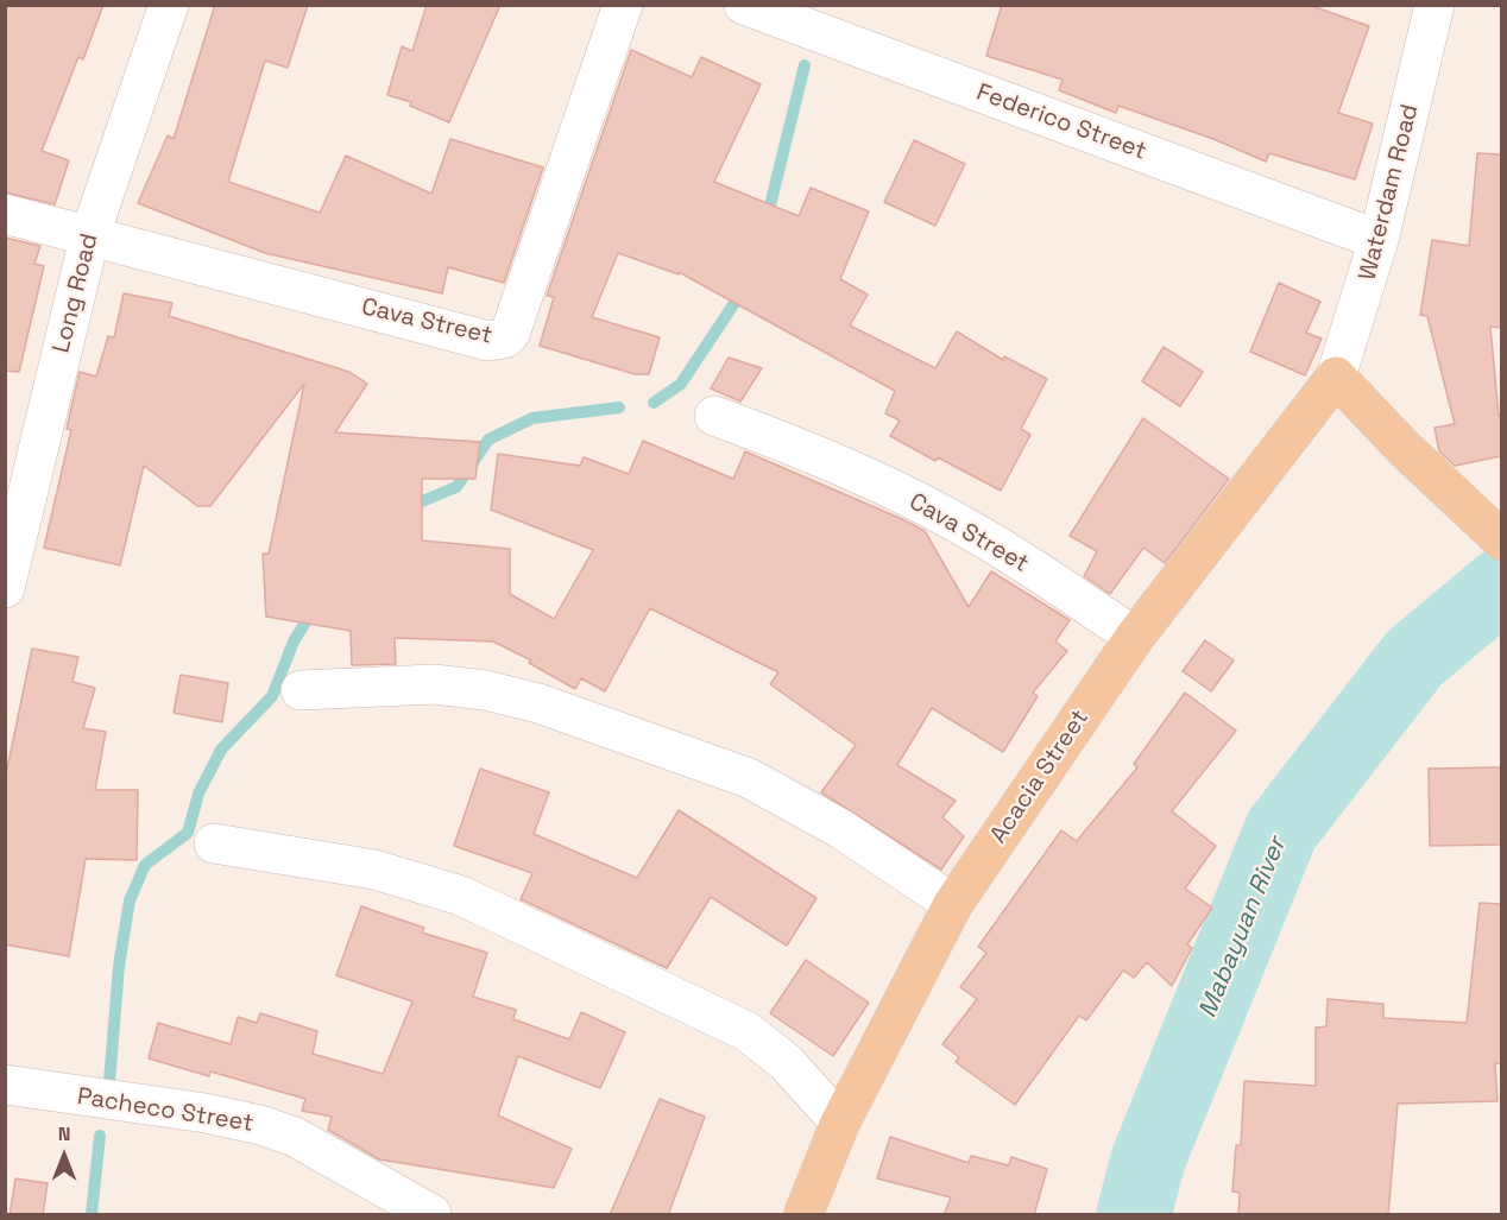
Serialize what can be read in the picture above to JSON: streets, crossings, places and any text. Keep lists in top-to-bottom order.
{
  "streets": {
    "main road": ["Acacia Street"],
    "street": [
      "Federico Street",
      "Waterdam Road",
      "Long Road",
      "Cava Street",
      "Pacheco Street"
    ]
  },
  "crossings": [
    ["Federico Street", "Waterdam Road"],
    ["Waterdam Road", "Acacia Street"],
    ["Long Road", "Cava Street"],
    ["Cava Street", "Acacia Street"]
  ],
  "water": ["Mabayuan River"],
  "north": "top"
}
